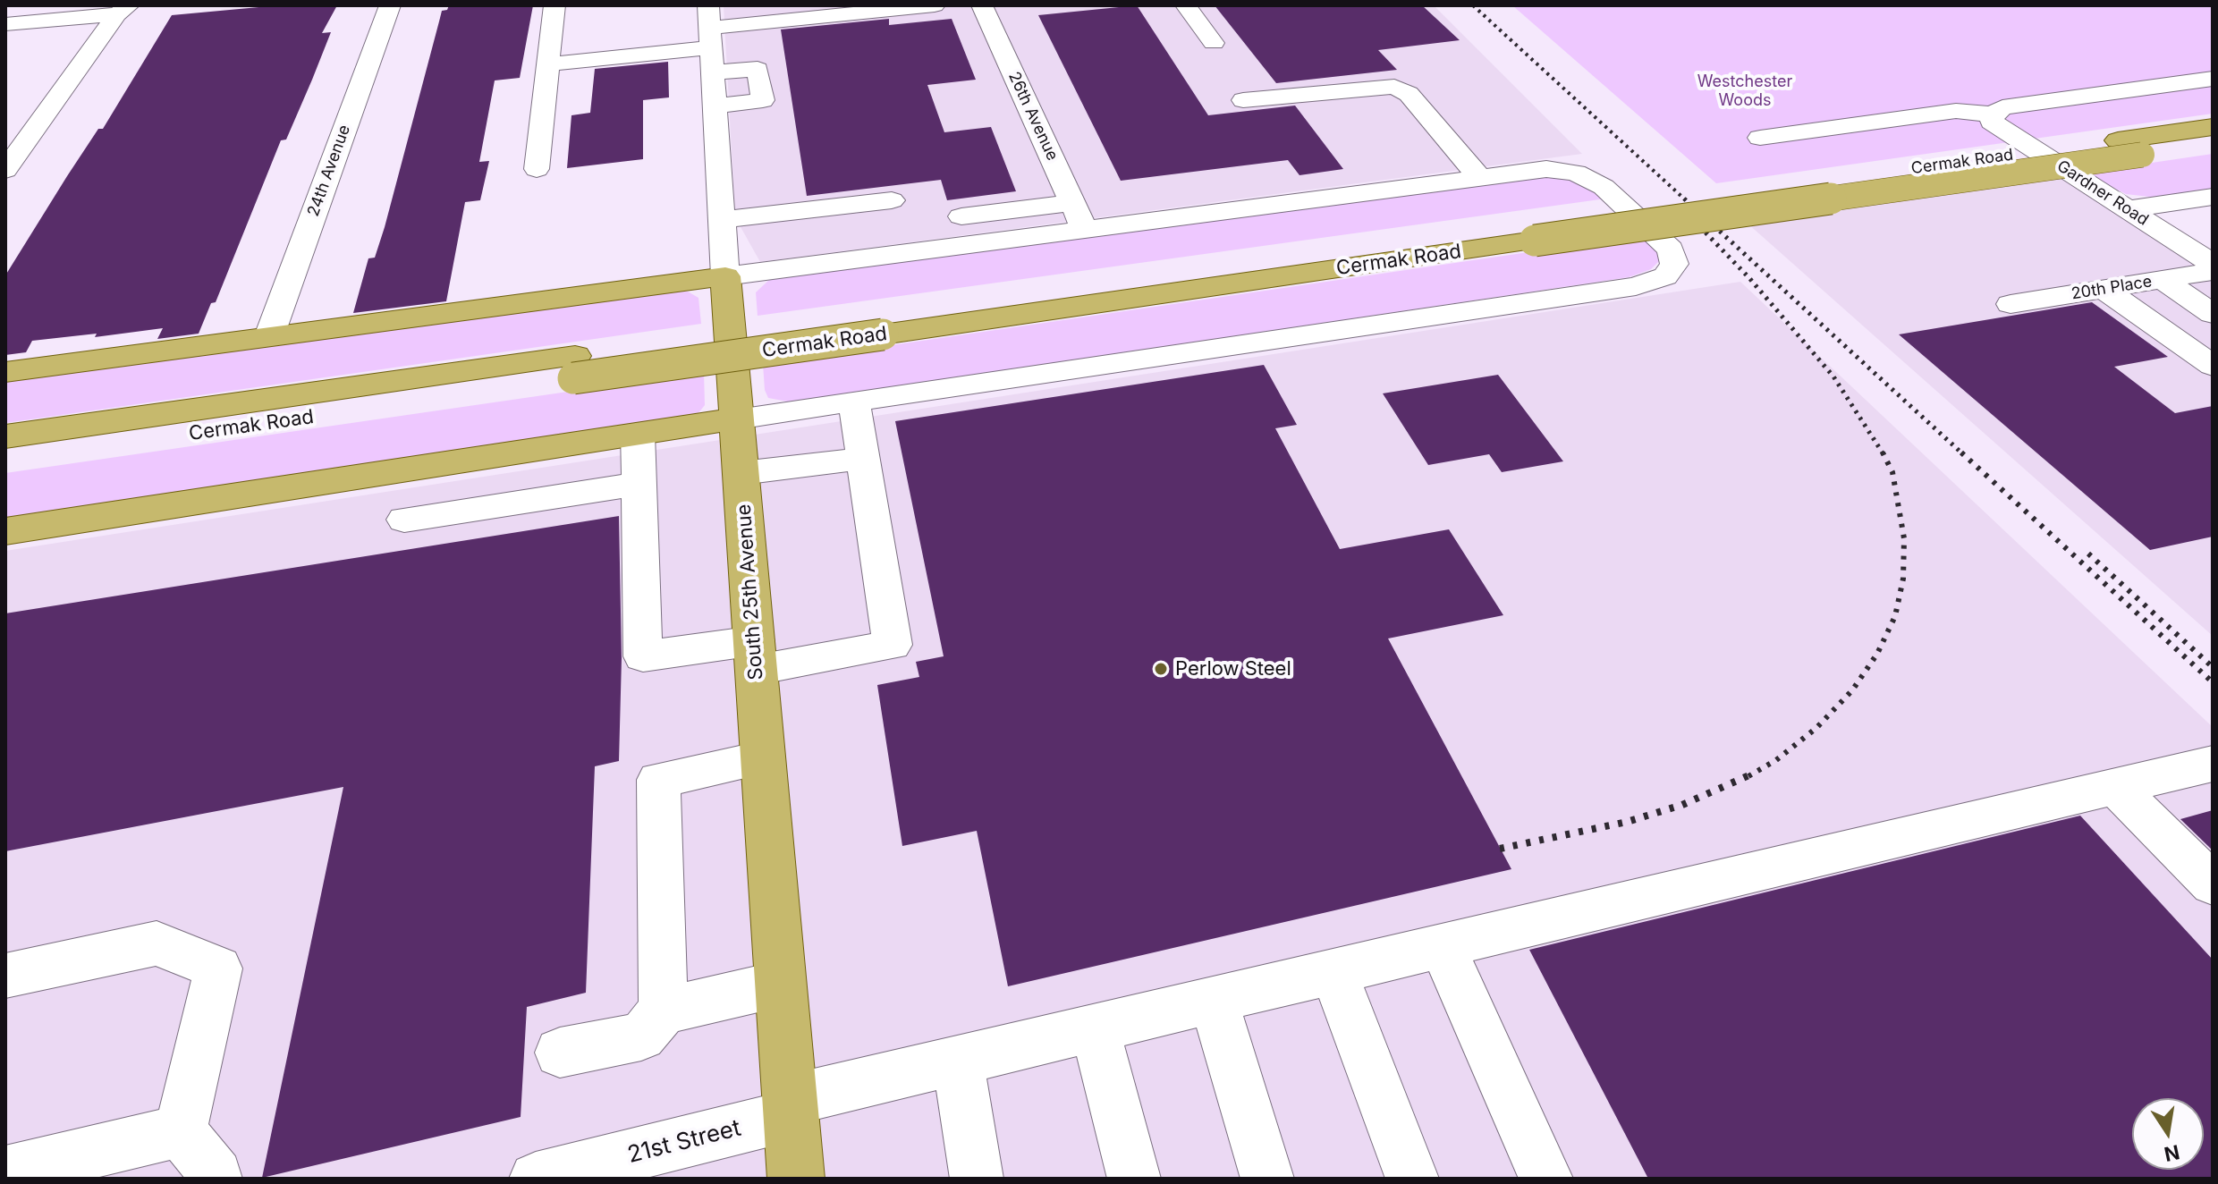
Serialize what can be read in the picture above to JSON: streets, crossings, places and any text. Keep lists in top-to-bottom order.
{
  "streets": {
    "main road": ["Cermak Road", "South 25th Avenue"],
    "street": [
      "26th Avenue",
      "24th Avenue",
      "Gardner Road",
      "20th Place",
      "21st Street"
    ]
  },
  "crossings": [
    ["South 25th Avenue", "21st Street"]
  ],
  "parks": ["Westchester Woods"],
  "places": ["Perlow Steel"],
  "north": "bottom"
}
